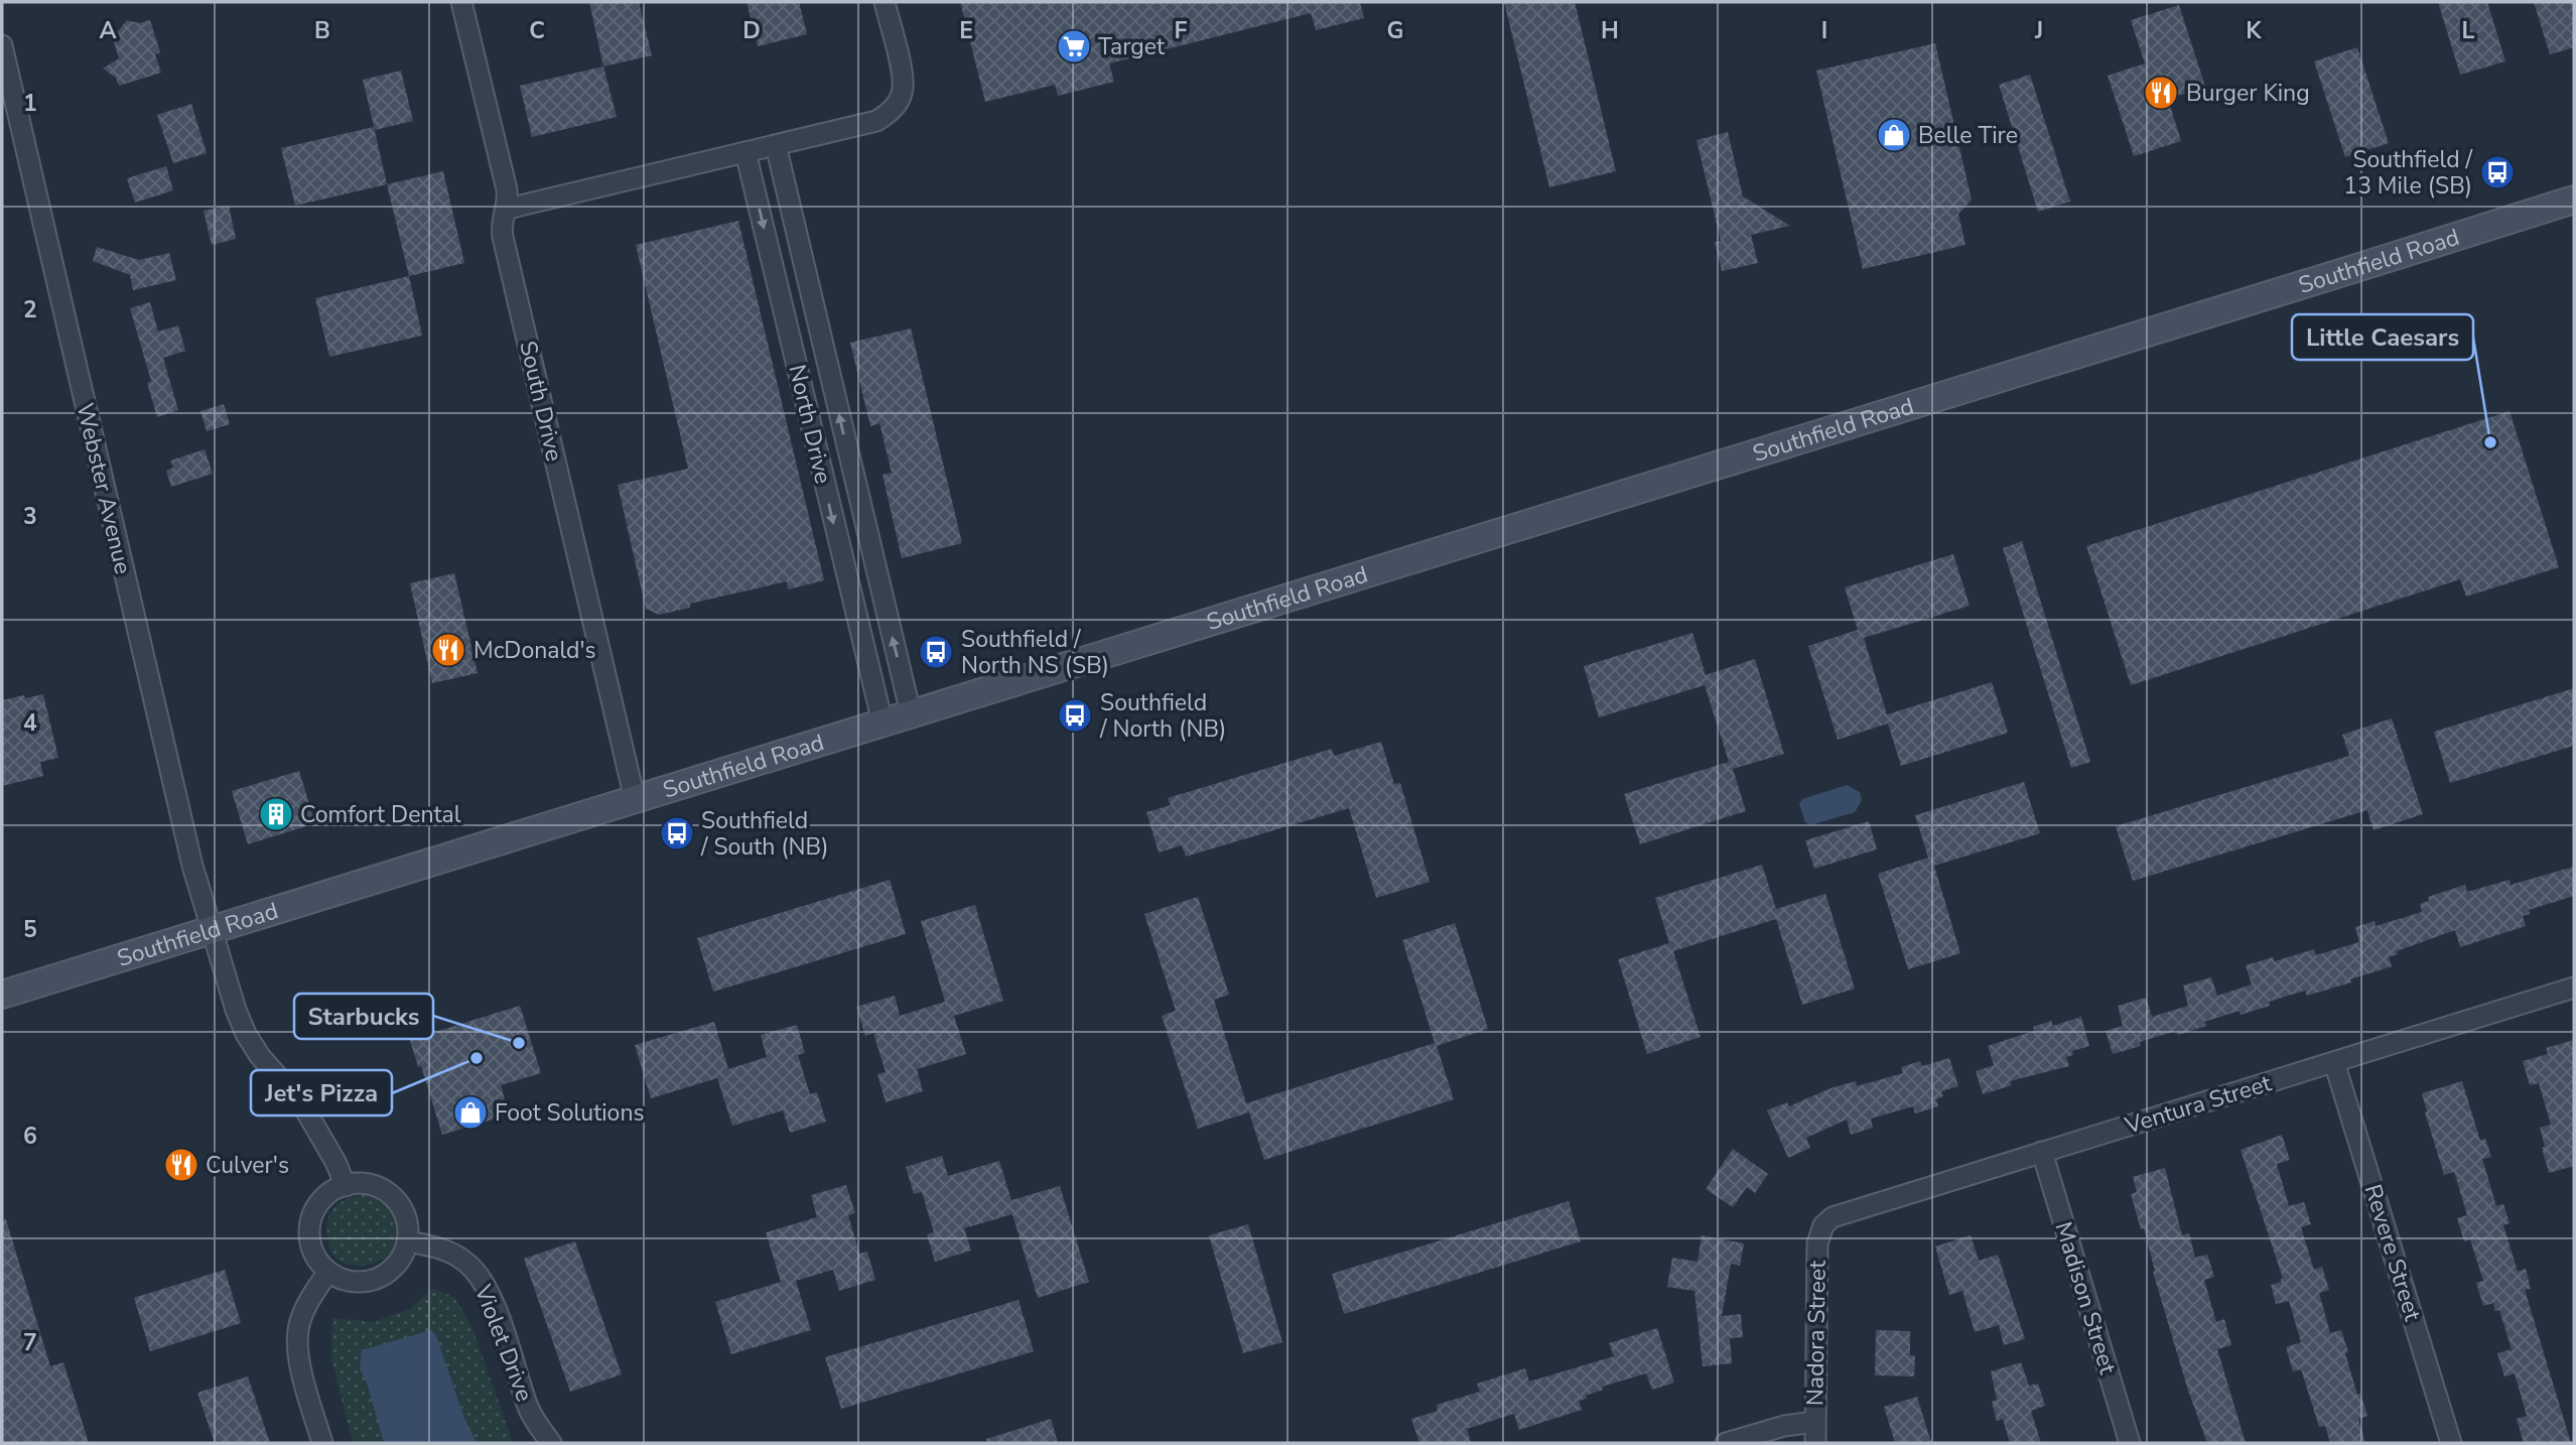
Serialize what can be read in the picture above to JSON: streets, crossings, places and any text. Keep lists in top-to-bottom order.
{
  "streets": {
    "main road": ["Southfield Road"],
    "street": [
      "South Drive",
      "North Drive",
      "Webster Avenue",
      "Ventura Street",
      "Revere Street",
      "Madison Street",
      "Nadora Street",
      "Violet Drive"
    ]
  },
  "crossings": [
    ["Southfield Road", "South Drive"],
    ["Southfield Road", "North Drive"],
    ["Southfield Road", "Webster Avenue"],
    ["Webster Avenue", "Violet Drive"],
    ["Ventura Street", "Revere Street"],
    ["Ventura Street", "Madison Street"],
    ["Ventura Street", "Nadora Street"]
  ],
  "places": {
    "supermarket": ["Target"],
    "restaurant": ["Burger King", "McDonald's", "Culver's"],
    "shop": ["Belle Tire", "Foot Solutions"],
    "bus stop": [
      "Southfield / 13 Mile (SB)",
      "Southfield / North NS (SB)",
      "Southfield / North (NB)",
      "Southfield / South (NB)"
    ],
    "other": ["Little Caesars", "Starbucks", "Jet's Pizza"],
    "building": ["Comfort Dental"]
  },
  "grid": {
    "columns": [
      "A",
      "B",
      "C",
      "D",
      "E",
      "F",
      "G",
      "H",
      "I",
      "J",
      "K",
      "L"
    ],
    "rows": [
      "1",
      "2",
      "3",
      "4",
      "5",
      "6",
      "7"
    ]
  }
}
